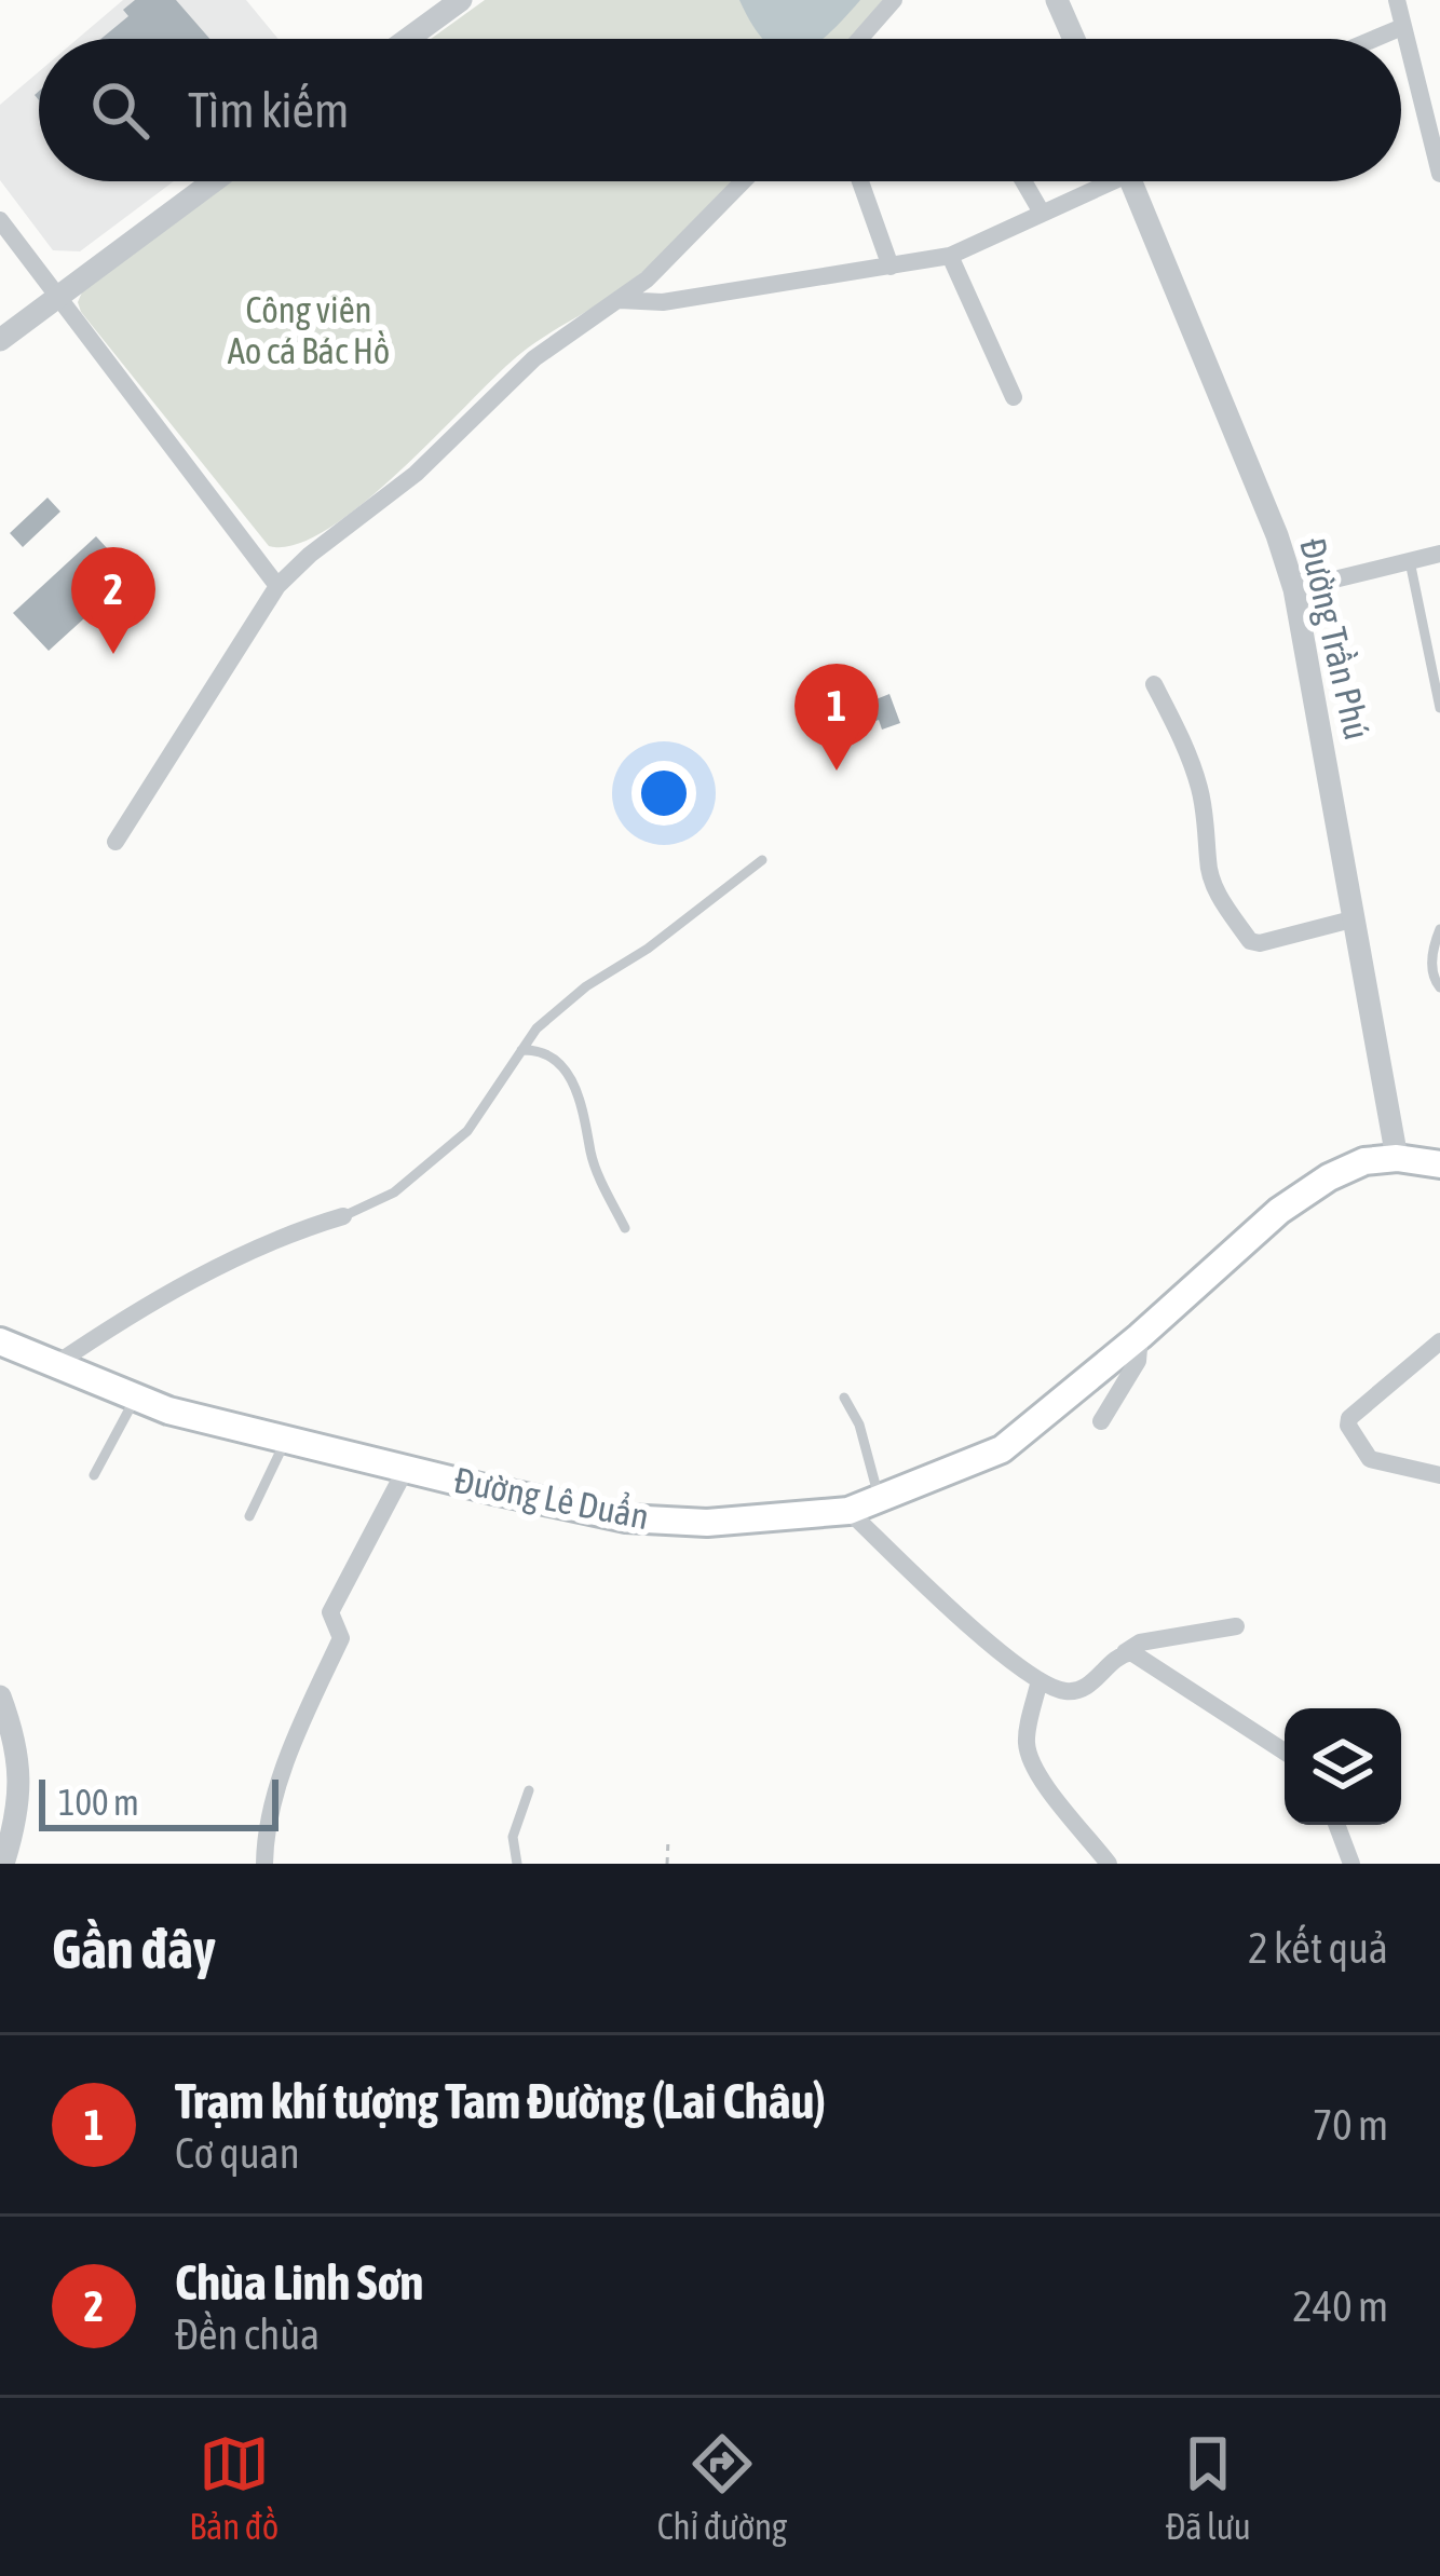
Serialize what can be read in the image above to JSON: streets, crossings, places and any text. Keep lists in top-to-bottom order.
{
  "streets": {
    "main road": ["Đường Lê Duẩn"],
    "street": ["Đường Trần Phú"]
  },
  "crossings": [
    ["Đường Trần Phú", "Đường Lê Duẩn"]
  ],
  "parks": ["Công viên Ao cá Bác Hồ"],
  "scale_bar": "100 m",
  "page": {
    "search": "Tìm kiếm",
    "pins": ["2", "1"],
    "scale": "100 m",
    "heading": ["Gần đây", "2 kết quả"],
    "list": [
      {
        "mark": "1",
        "name": "Trạm khí tượng Tam Đường (Lai Châu)",
        "note": "Cơ quan",
        "value": "70 m"
      },
      {
        "mark": "2",
        "name": "Chùa Linh Sơn",
        "note": "Đền chùa",
        "value": "240 m"
      }
    ],
    "nav": ["Bản đồ", "Chỉ đường", "Đã lưu"]
  }
}
